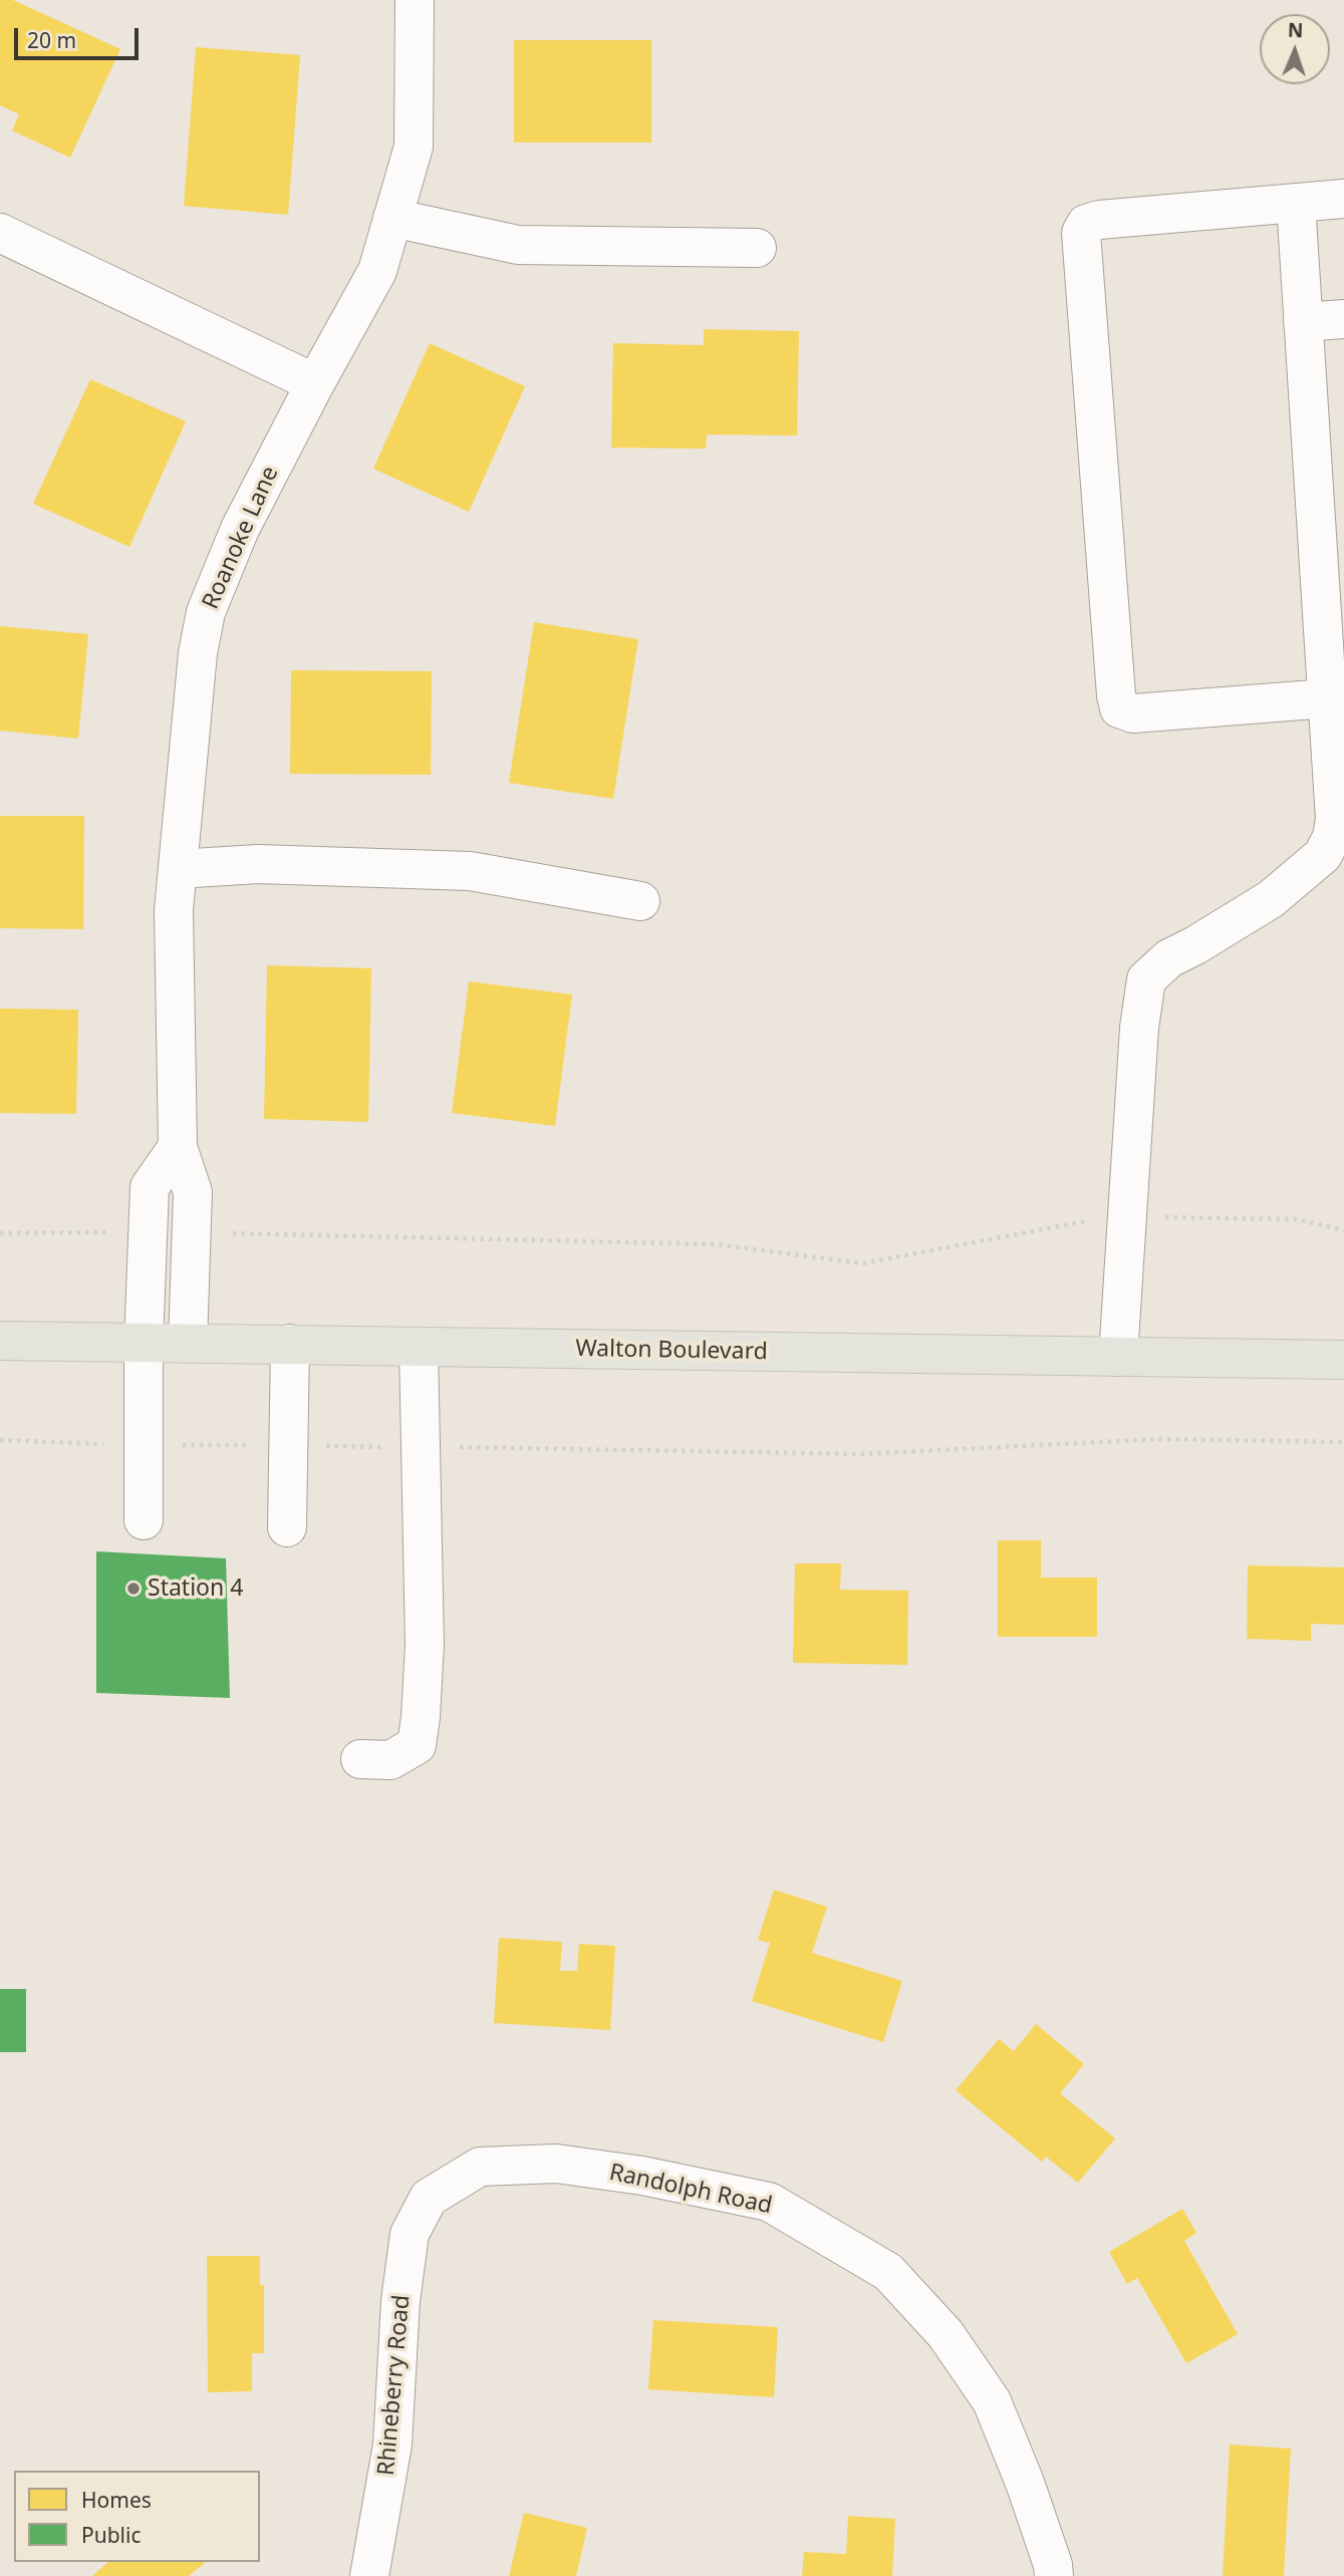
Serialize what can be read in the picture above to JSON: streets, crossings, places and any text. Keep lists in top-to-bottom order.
{
  "streets": {
    "main road": ["Walton Boulevard"],
    "street": ["Roanoke Lane", "Randolph Road", "Rhineberry Road"]
  },
  "crossings": [
    ["Roanoke Lane", "Walton Boulevard"],
    ["Randolph Road", "Rhineberry Road"]
  ],
  "places": ["Station 4"],
  "legend": ["Homes", "Public"],
  "scale_bar": "20 m",
  "north": "top"
}
